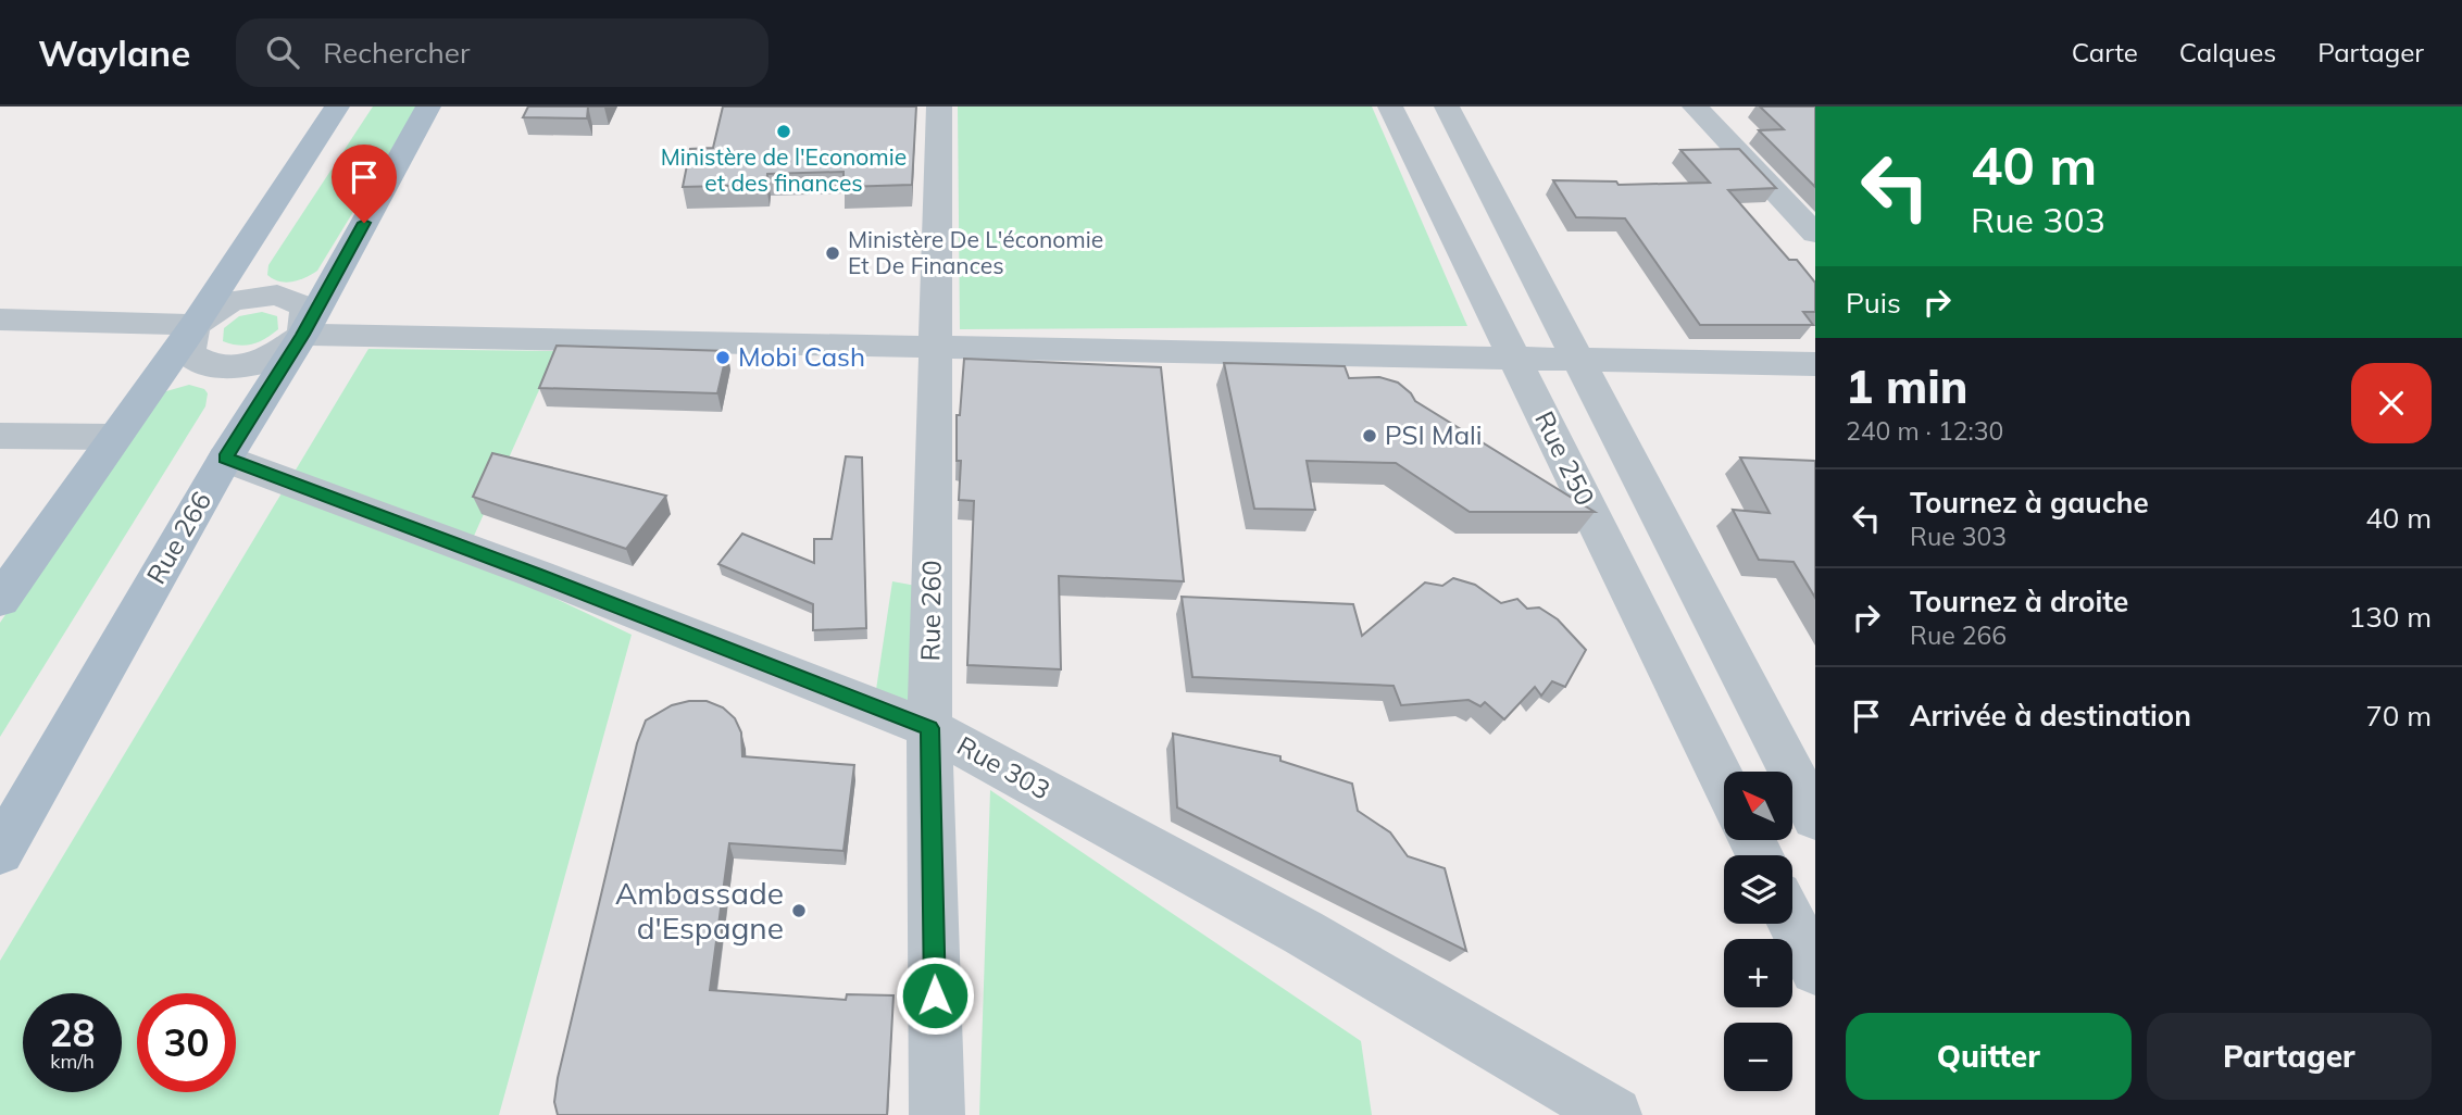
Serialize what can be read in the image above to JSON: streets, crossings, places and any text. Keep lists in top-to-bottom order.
{
  "streets": {
    "main road": ["Rue 266"],
    "street": ["Rue 250", "Rue 260", "Rue 303"]
  },
  "crossings": [
    ["Rue 266", "Rue 303"],
    ["Rue 260", "Rue 303"]
  ],
  "places": [
    "Ministère de l'Economie et des finances",
    "Ministère De L'économie Et De Finances",
    "Mobi Cash",
    "PSI Mali",
    "Ambassade d'Espagne"
  ],
  "north": "top left",
  "page": {
    "header": "Waylane",
    "search": "Rechercher",
    "nav": ["Carte", "Calques", "Partager"],
    "turn": ["40 m", "Rue 303"],
    "then": "Puis",
    "heading": ["1 min", "240 m · 12:30"],
    "list": [
      {
        "name": "Tournez à gauche",
        "note": "Rue 303",
        "value": "40 m"
      },
      {
        "name": "Tournez à droite",
        "note": "Rue 266",
        "value": "130 m"
      },
      {
        "name": "Arrivée à destination",
        "value": "70 m"
      }
    ],
    "map_buttons": ["+", "−"],
    "speed": "28 km/h",
    "limit": "30",
    "buttons": ["Quitter", "Partager"]
  }
}
